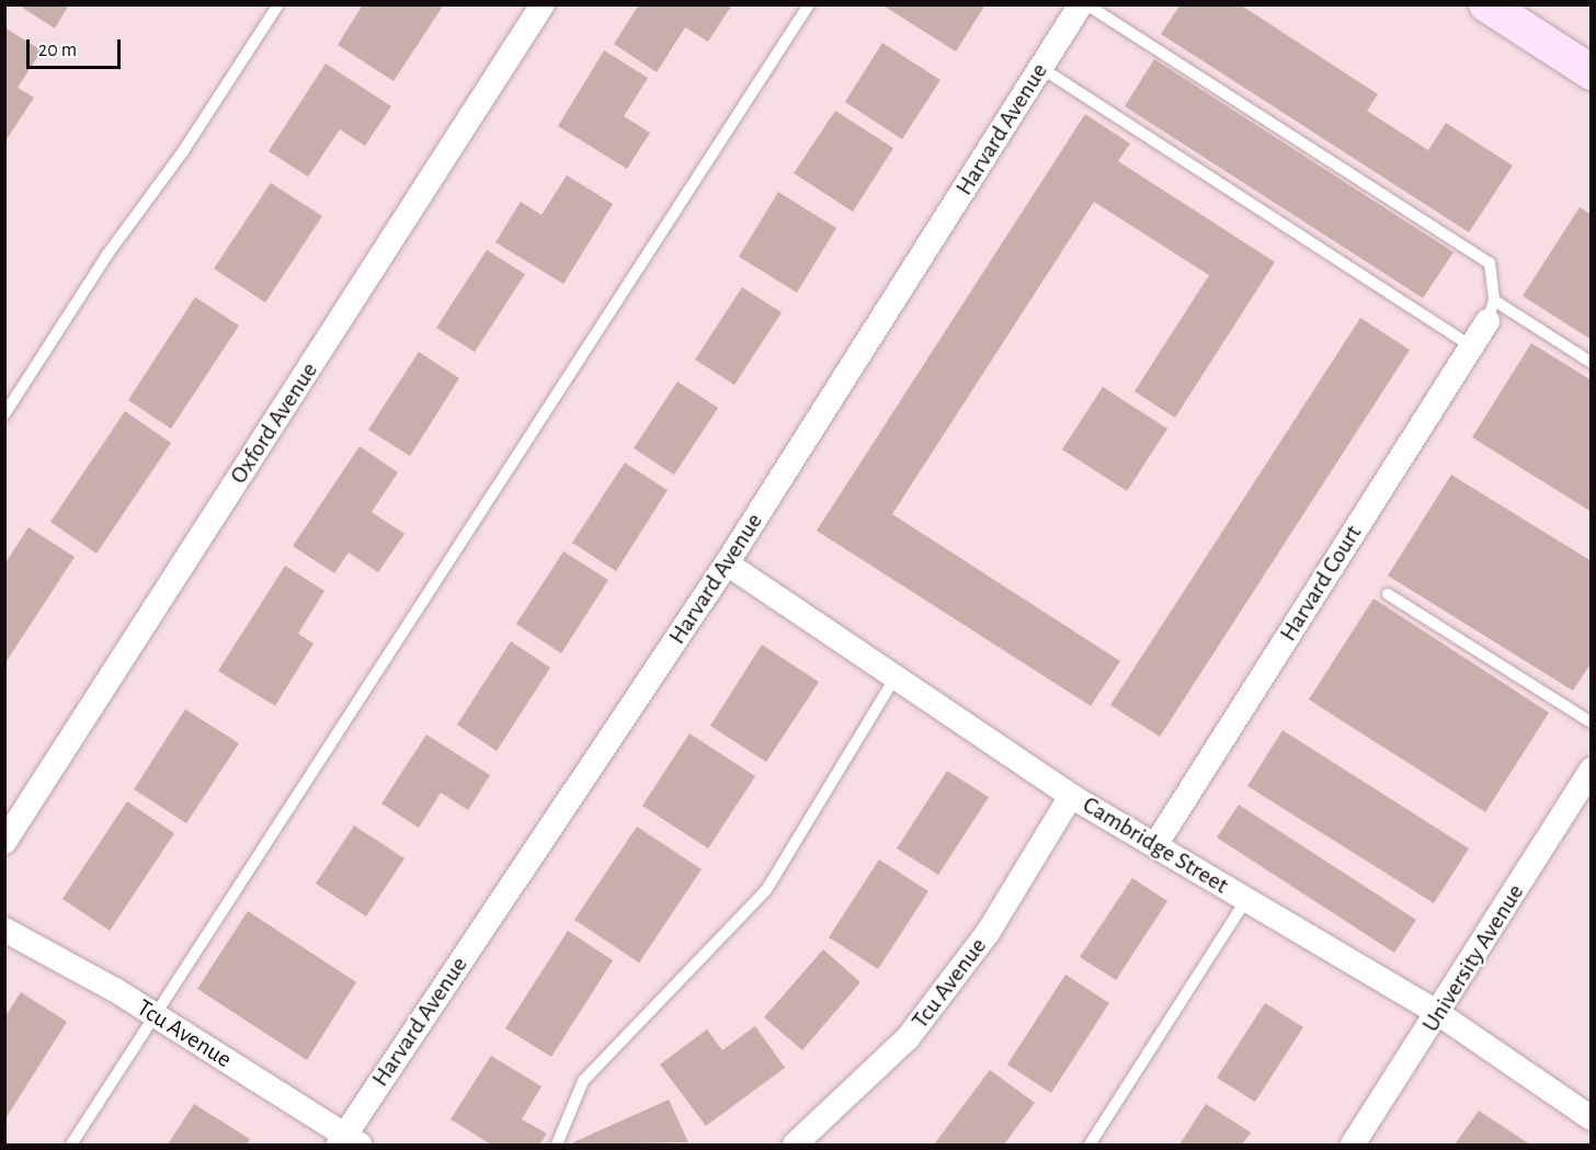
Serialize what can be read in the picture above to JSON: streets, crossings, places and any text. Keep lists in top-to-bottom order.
{
  "streets": {
    "street": [
      "Harvard Avenue",
      "Oxford Avenue",
      "Harvard Court",
      "Cambridge Street",
      "University Avenue",
      "Tcu Avenue"
    ]
  },
  "crossings": [
    ["Harvard Avenue", "Cambridge Street"],
    ["Harvard Avenue", "Tcu Avenue"],
    ["Harvard Court", "Cambridge Street"],
    ["Cambridge Street", "University Avenue"],
    ["Cambridge Street", "Tcu Avenue"]
  ],
  "scale_bar": "20 m"
}
